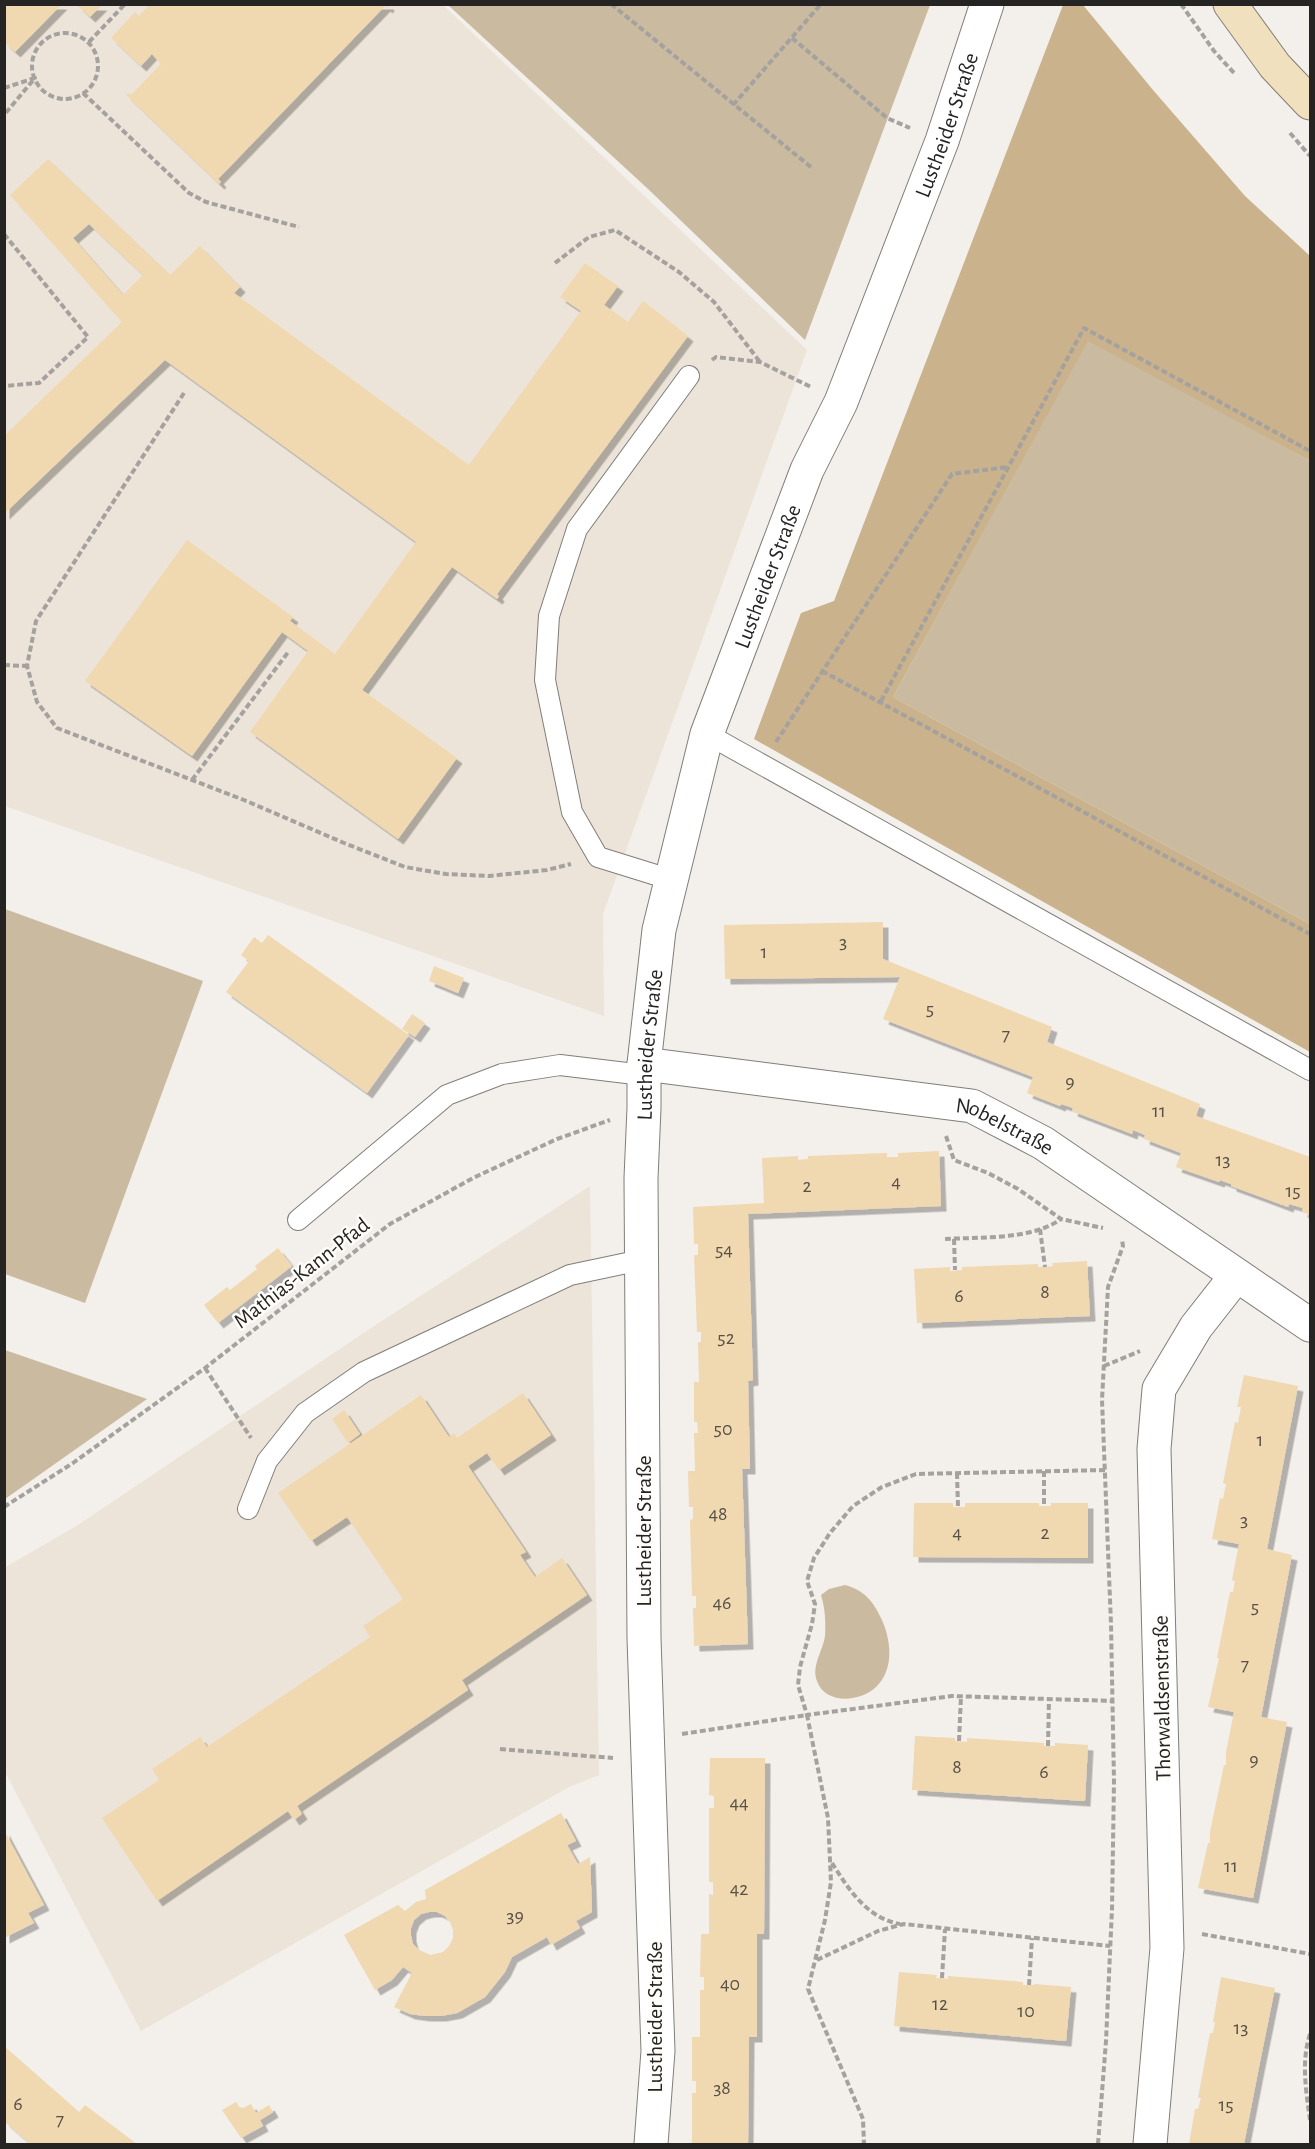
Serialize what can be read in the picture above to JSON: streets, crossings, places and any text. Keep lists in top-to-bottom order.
{
  "streets": {
    "street": ["Lustheider Straße", "Nobelstraße", "Thorwaldsenstraße"],
    "path": ["Mathias-Kann-Pfad"]
  },
  "crossings": [
    ["Lustheider Straße", "Nobelstraße"],
    ["Lustheider Straße", "Mathias-Kann-Pfad"],
    ["Nobelstraße", "Thorwaldsenstraße"]
  ],
  "house_numbers": [
    "3",
    "1",
    "5",
    "7",
    "9",
    "11",
    "13",
    "4",
    "2",
    "15",
    "54",
    "8",
    "6",
    "52",
    "50",
    "1",
    "48",
    "3",
    "4",
    "2",
    "46",
    "5",
    "7",
    "9",
    "8",
    "6",
    "44",
    "11",
    "42",
    "39",
    "40",
    "12",
    "10",
    "13",
    "38",
    "6",
    "15",
    "7"
  ]
}
